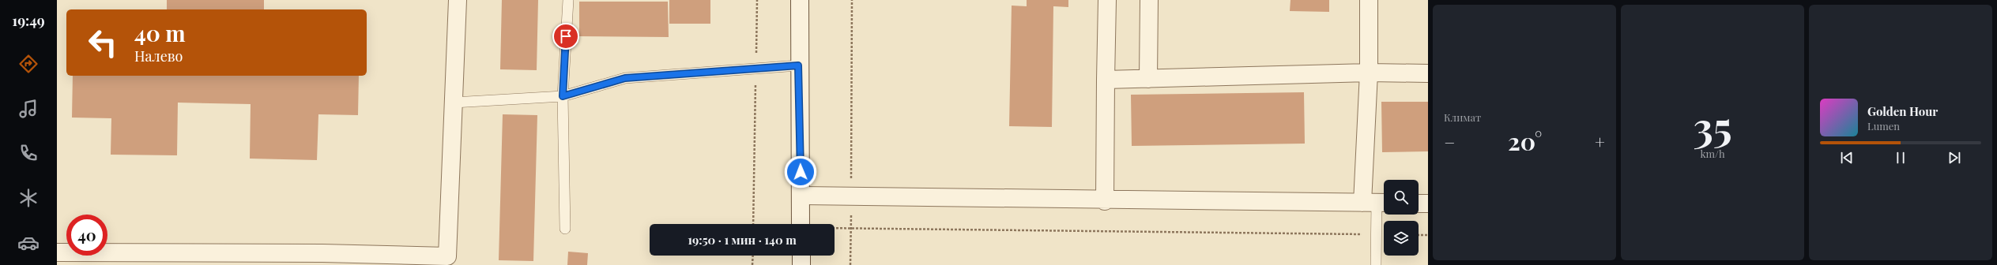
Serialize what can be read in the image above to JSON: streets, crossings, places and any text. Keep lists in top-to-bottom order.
{
  "page": {
    "tabs": "19:49",
    "tile": [
      "Климат",
      ["35", "km/h"]
    ],
    "turn": ["40 m", "Налево"],
    "song": ["Golden Hour", "Lumen"],
    "heat": ["−", "20°", "+"],
    "limit": "40",
    "trip": "19:50 · 1 мин · 140 m"
  }
}
